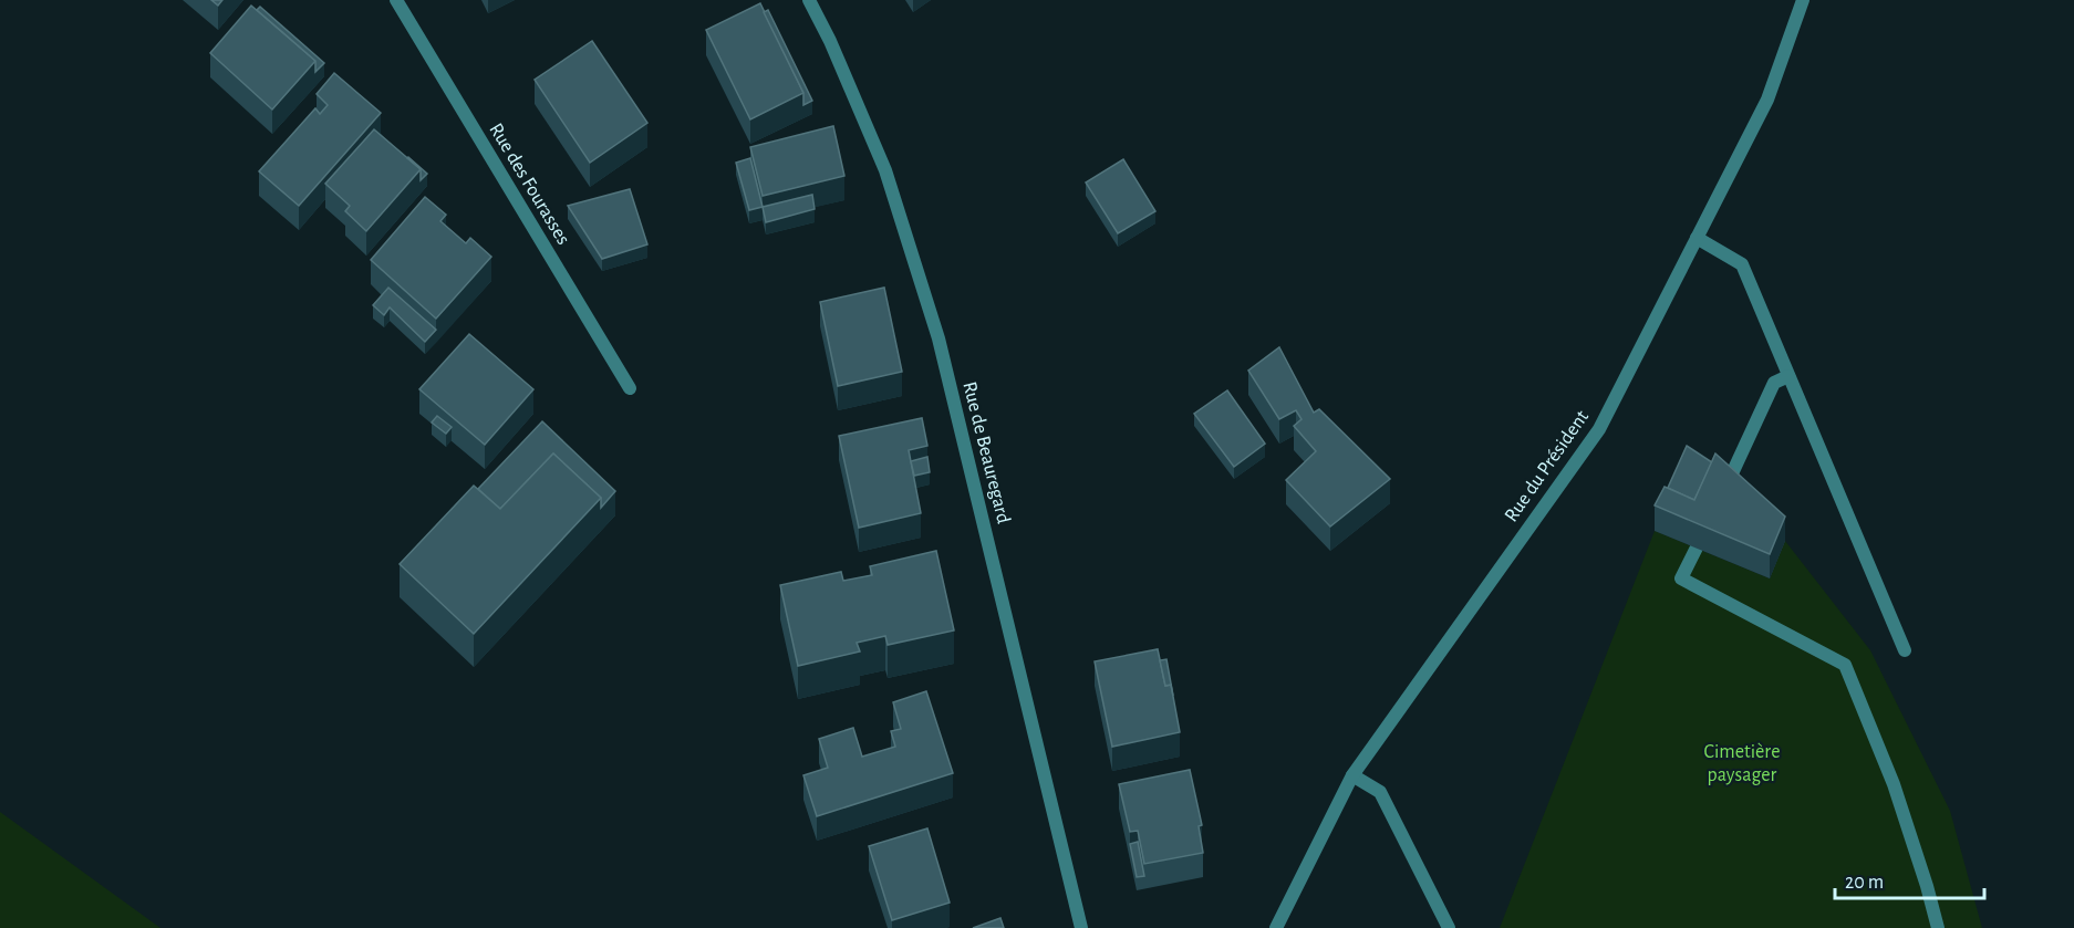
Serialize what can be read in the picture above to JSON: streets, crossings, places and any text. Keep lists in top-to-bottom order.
{
  "streets": {
    "street": ["Rue des Fourasses", "Rue de Beauregard", "Rue du Président"]
  },
  "parks": ["Cimetière paysager"],
  "scale_bar": "20 m"
}
